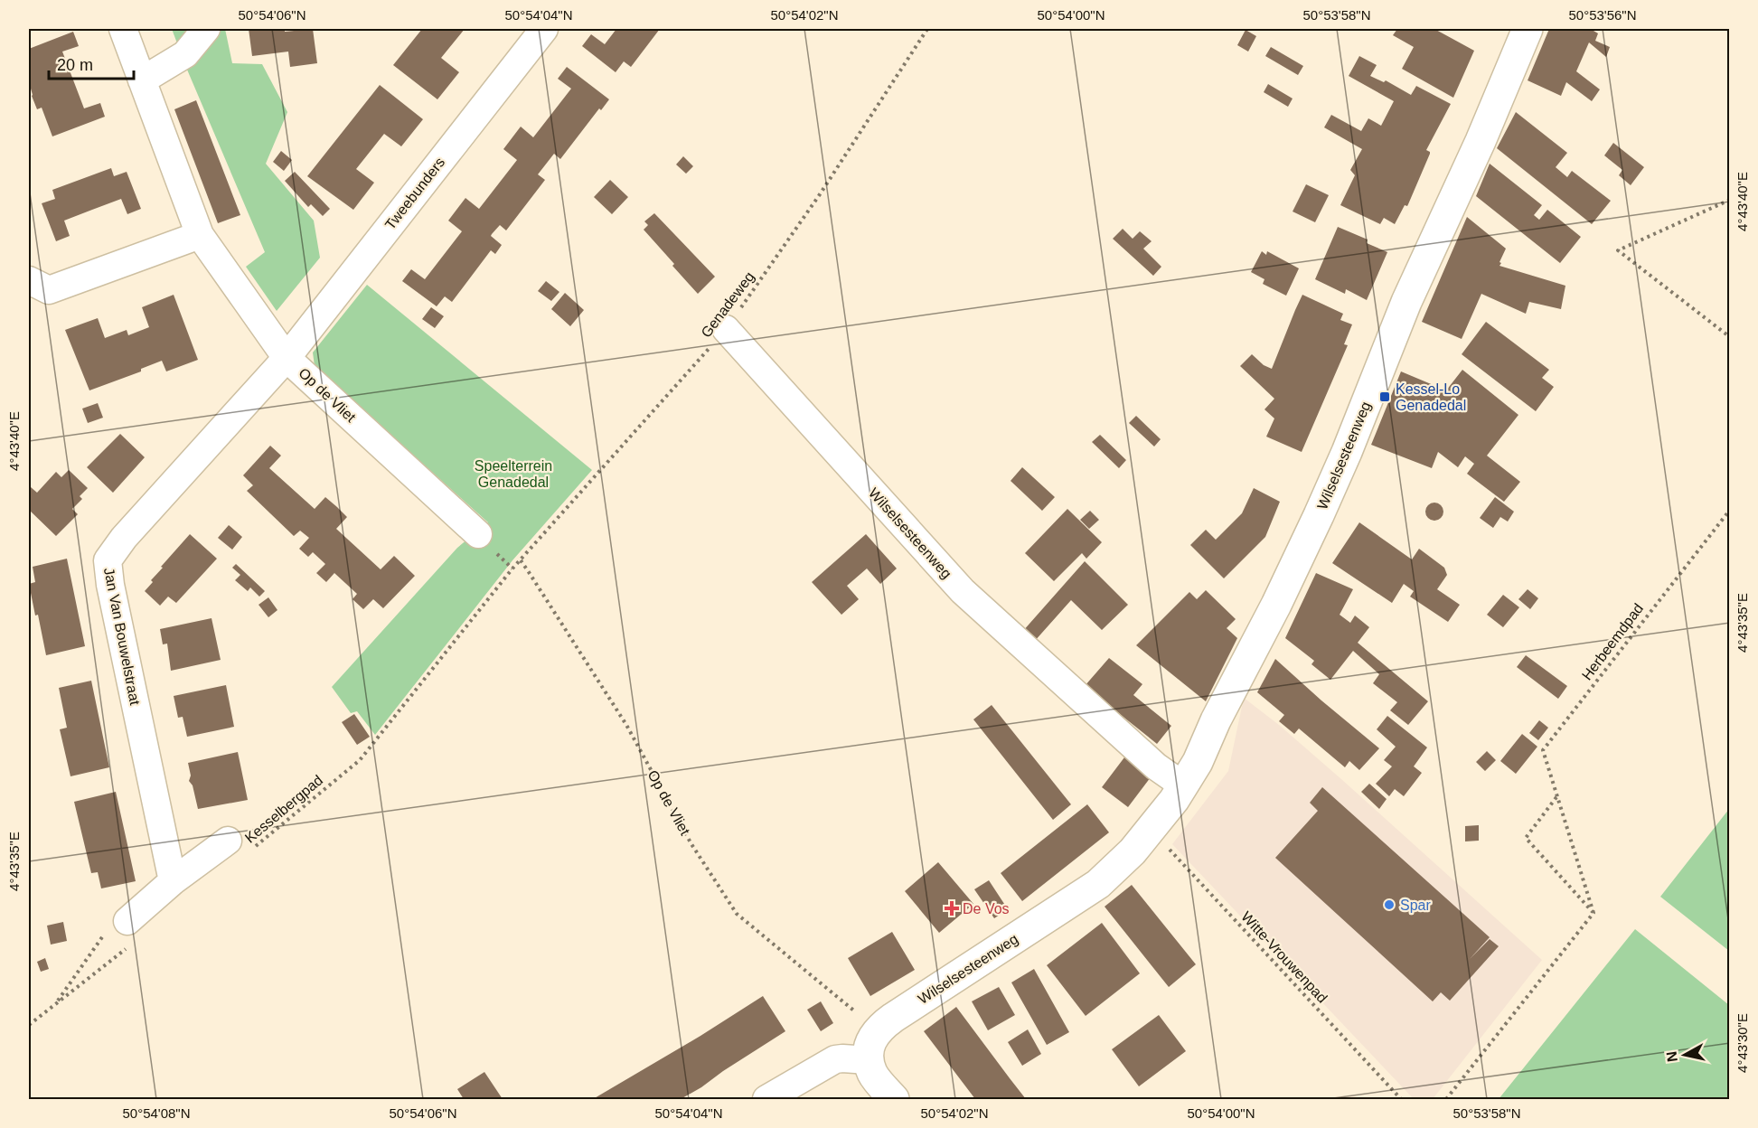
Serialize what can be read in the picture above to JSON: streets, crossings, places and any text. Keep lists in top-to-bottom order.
{
  "streets": {
    "street": [
      "Tweebunders",
      "Op de Vliet",
      "Wilselsesteenweg",
      "Jan Van Bouwelstraat"
    ],
    "path": [
      "Genadeweg",
      "Herbeemdpad",
      "Kesselbergpad",
      "Witte-Vrouwenpad"
    ]
  },
  "crossings": [
    ["Tweebunders", "Op de Vliet"],
    ["Tweebunders", "Jan Van Bouwelstraat"],
    ["Genadeweg", "Op de Vliet"],
    ["Genadeweg", "Wilselsesteenweg"],
    ["Genadeweg", "Kesselbergpad"],
    ["Op de Vliet", "Jan Van Bouwelstraat"],
    ["Wilselsesteenweg", "Witte-Vrouwenpad"]
  ],
  "parks": ["Speelterrein Genadedal"],
  "places": {
    "transit": ["Kessel-Lo Genadedal"],
    "other": ["Spar"],
    "health": ["De Vos"]
  },
  "scale_bar": "20 m",
  "north": "left",
  "coordinates": [
    "50°54'06\"N",
    "50°54'04\"N",
    "50°54'02\"N",
    "50°54'00\"N",
    "50°53'58\"N",
    "50°53'56\"N",
    "4°43'40\"E",
    "4°43'35\"E",
    "4°43'30\"E",
    "50°54'08\"N"
  ]
}
